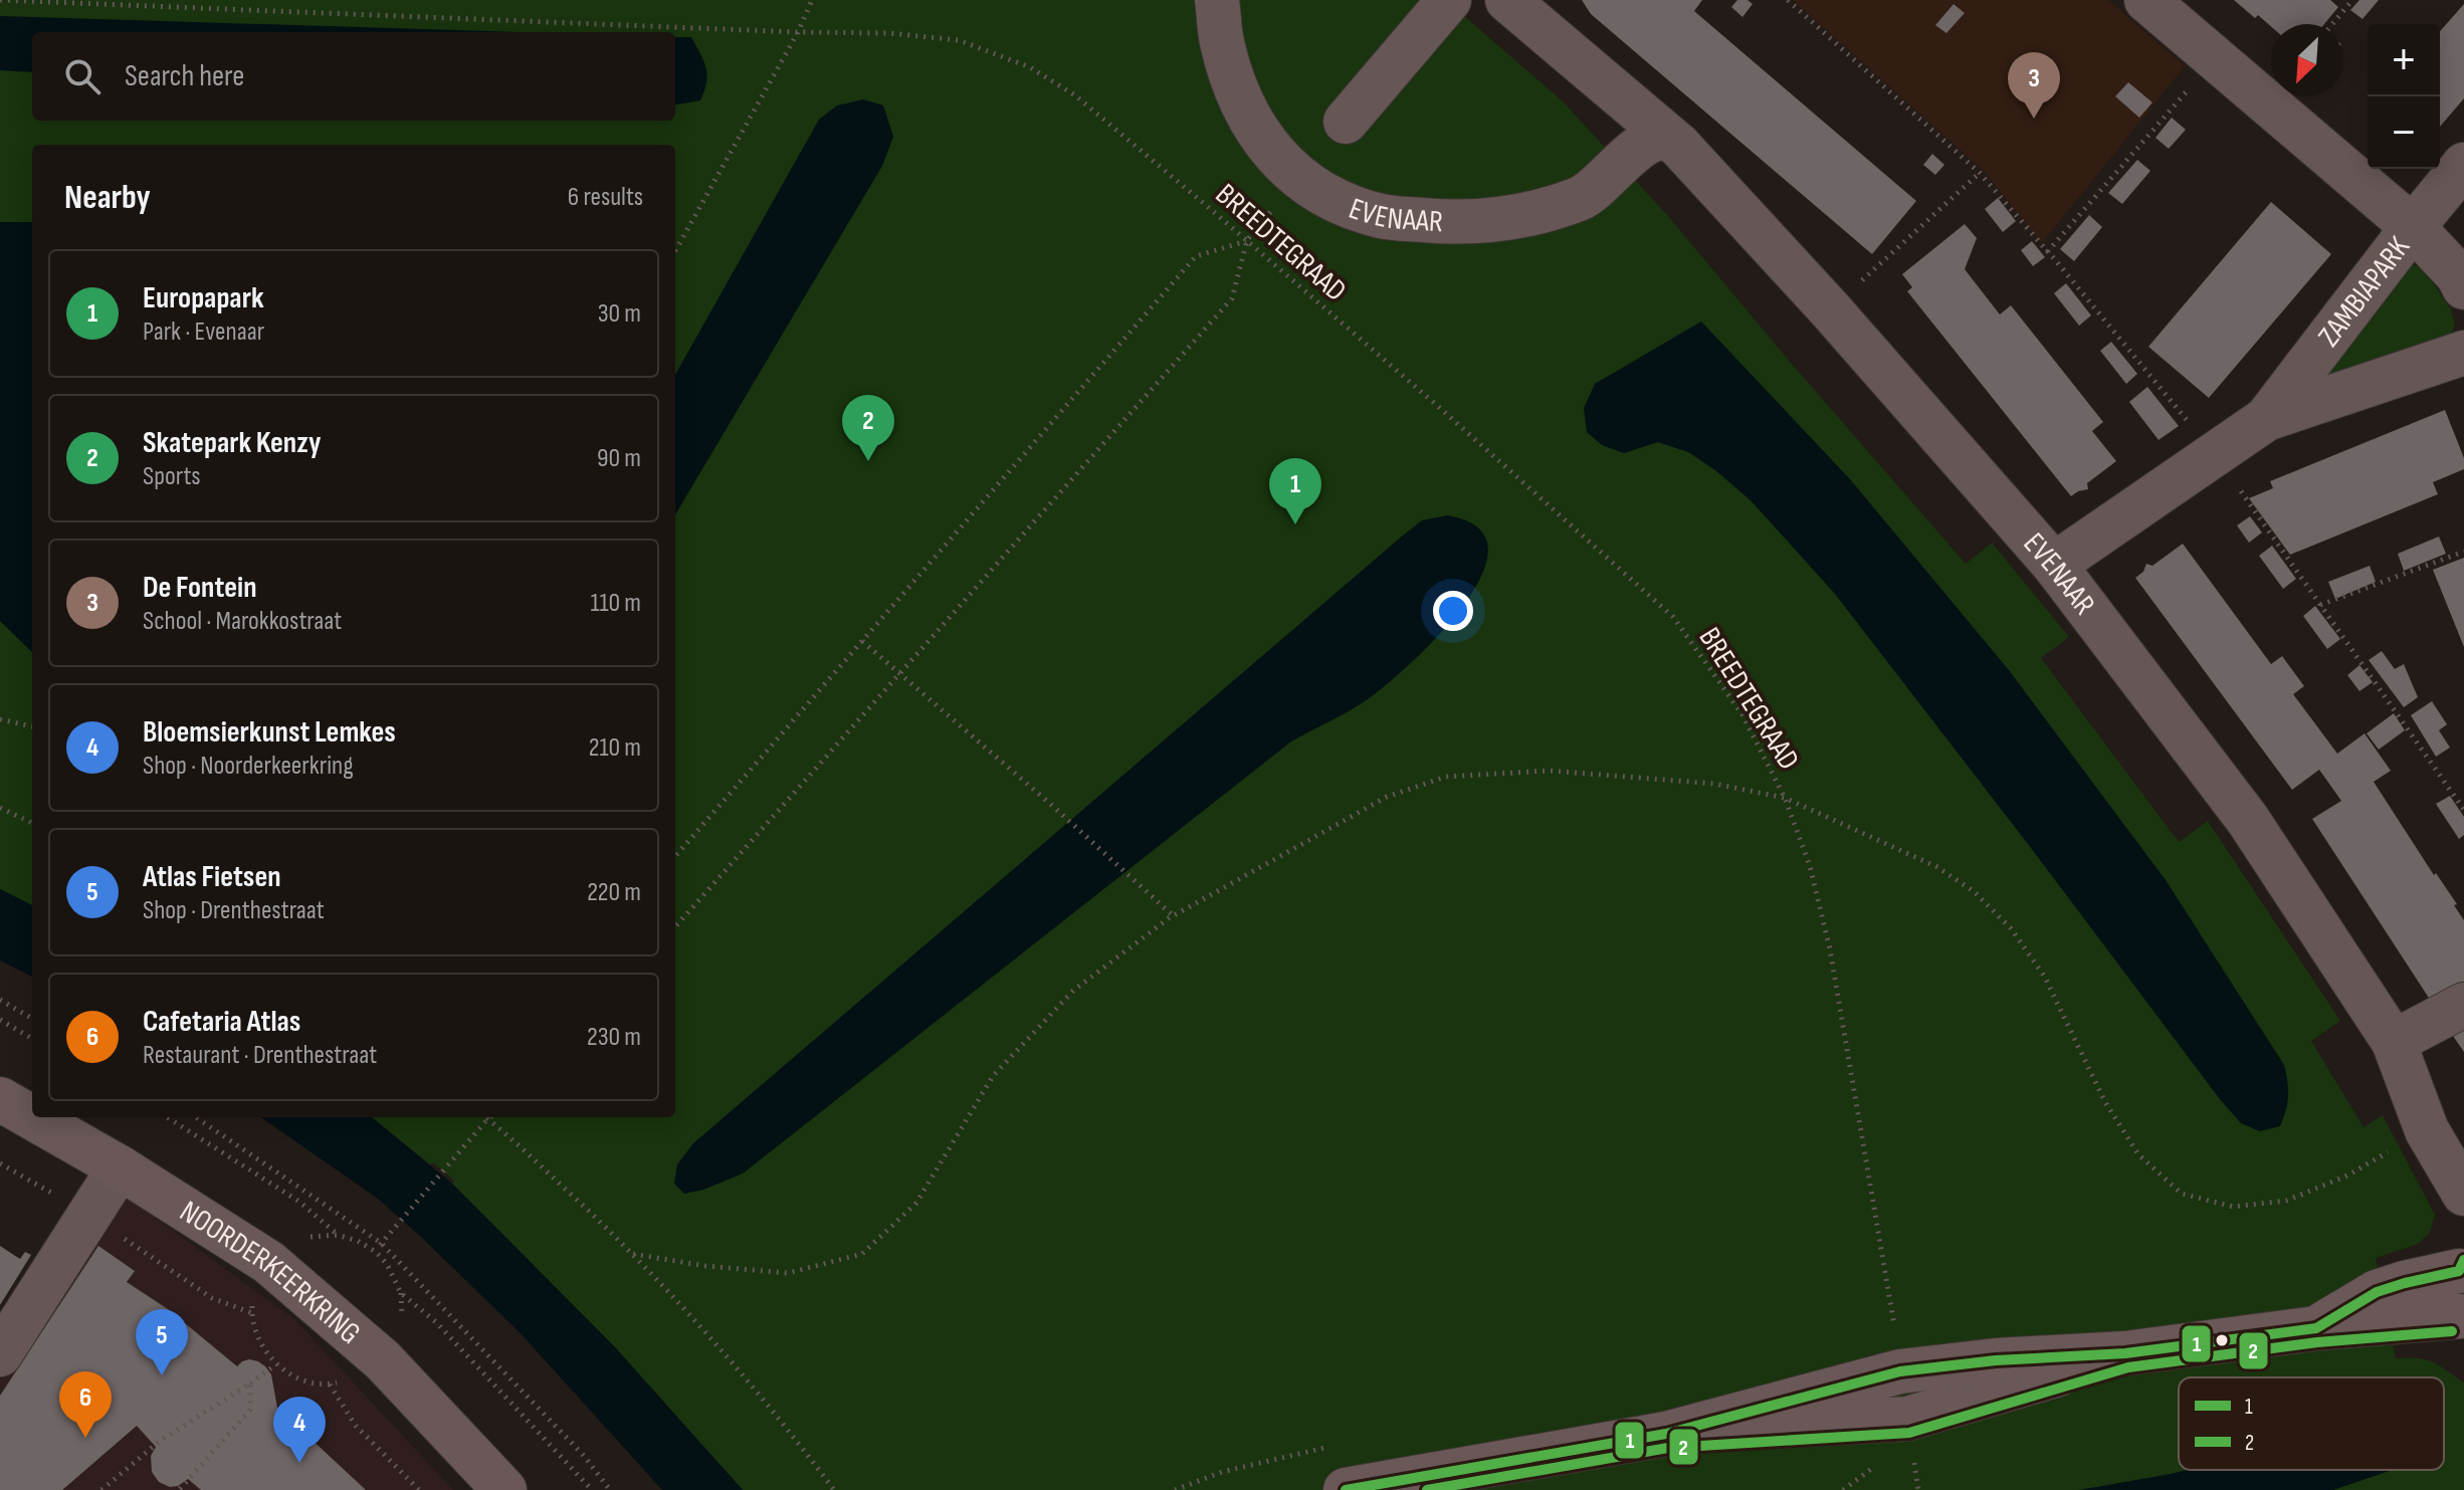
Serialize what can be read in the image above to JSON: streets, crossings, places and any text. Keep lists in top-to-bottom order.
{
  "streets": {
    "street": ["EVENAAR", "ZAMBIAPARK", "NOORDERKEERKRING"],
    "path": ["BREEDTEGRAAD"]
  },
  "crossings": [
    ["EVENAAR", "ZAMBIAPARK"]
  ],
  "lines": ["transit line 1", "transit line 2"],
  "legend": ["1", "2"],
  "north": "bottom left",
  "page": {
    "map_buttons": ["+", "−"],
    "search": "Search here",
    "pins": [
      "3",
      "2",
      "1",
      "5",
      "6",
      "4"
    ],
    "heading": ["Nearby", "6 results"],
    "list": [
      {
        "mark": "1",
        "name": "Europapark",
        "note": "Park · Evenaar",
        "value": "30 m"
      },
      {
        "mark": "2",
        "name": "Skatepark Kenzy",
        "note": "Sports",
        "value": "90 m"
      },
      {
        "mark": "3",
        "name": "De Fontein",
        "note": "School · Marokkostraat",
        "value": "110 m"
      },
      {
        "mark": "4",
        "name": "Bloemsierkunst Lemkes",
        "note": "Shop · Noorderkeerkring",
        "value": "210 m"
      },
      {
        "mark": "5",
        "name": "Atlas Fietsen",
        "note": "Shop · Drenthestraat",
        "value": "220 m"
      },
      {
        "mark": "6",
        "name": "Cafetaria Atlas",
        "note": "Restaurant · Drenthestraat",
        "value": "230 m"
      }
    ]
  }
}
